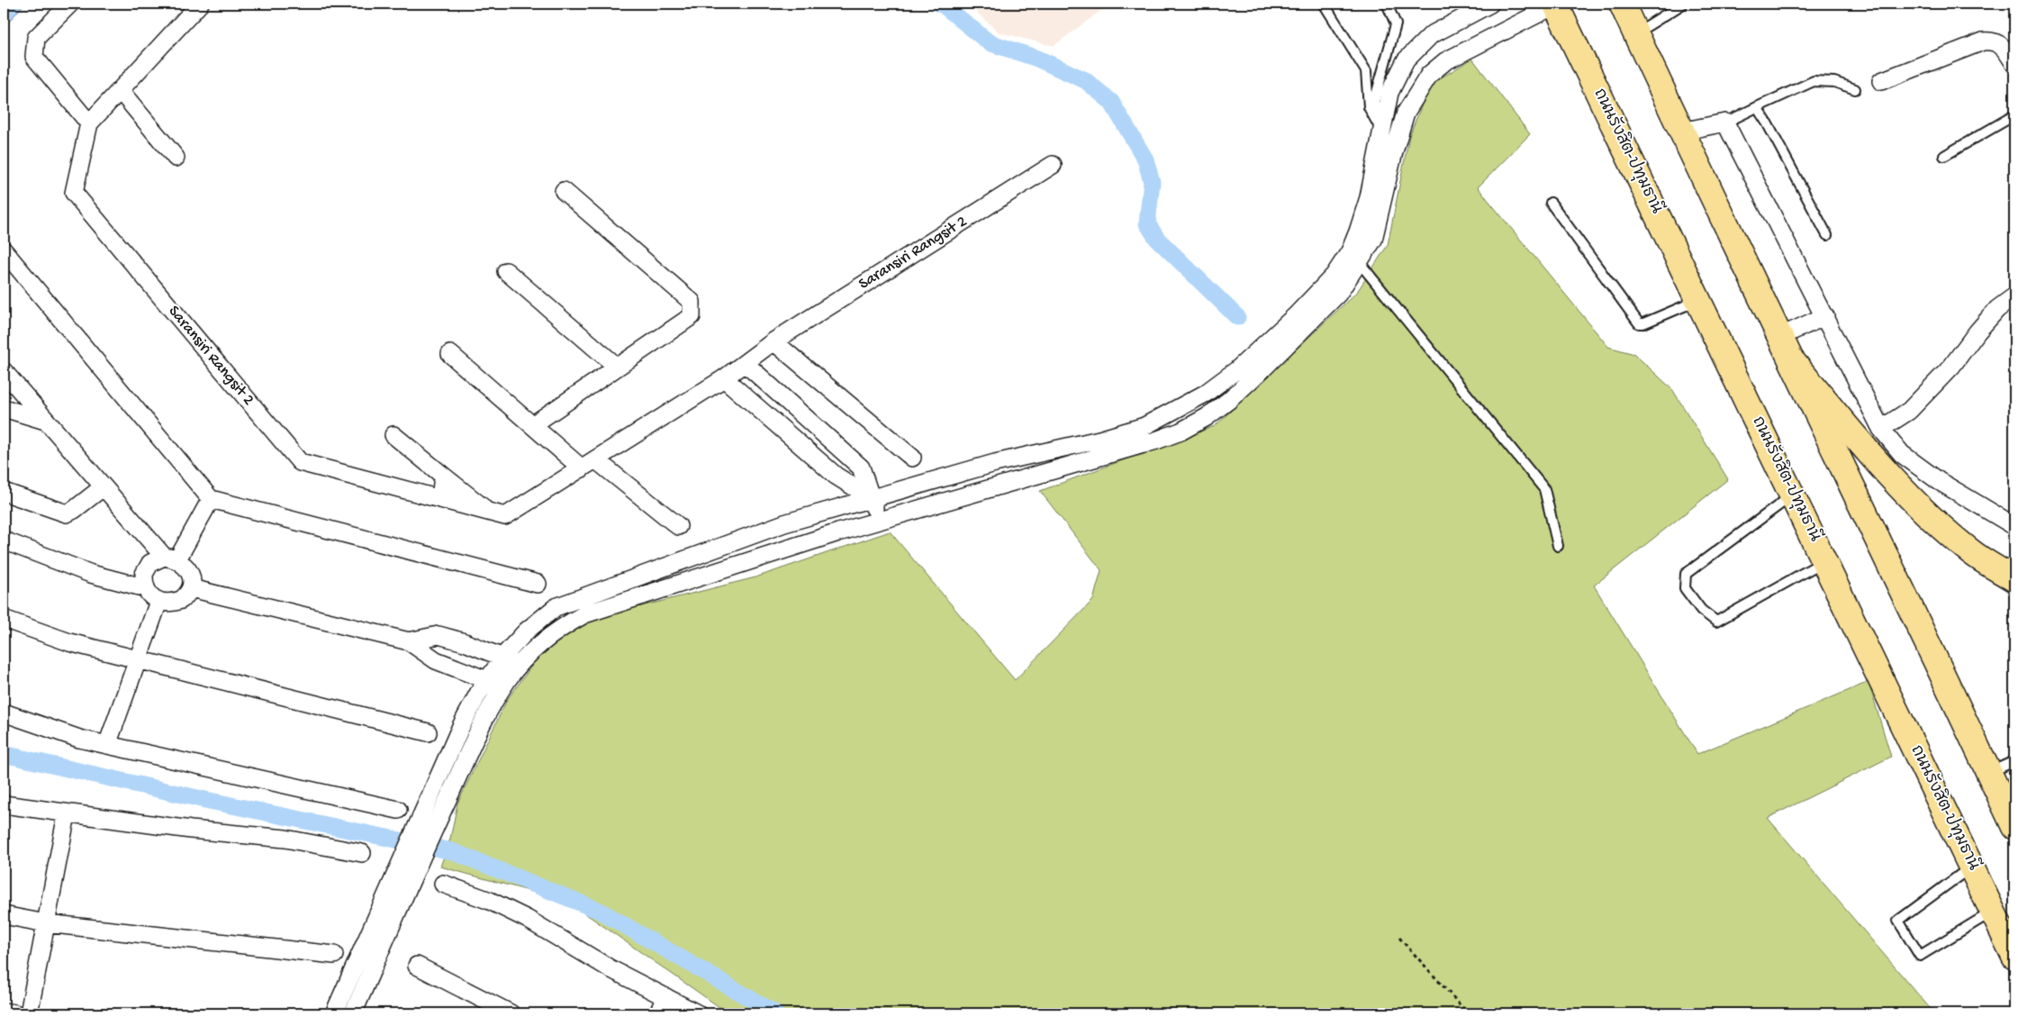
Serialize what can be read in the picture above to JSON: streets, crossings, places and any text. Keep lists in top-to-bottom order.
{
  "streets": {
    "main road": ["ถนนรังสิต-ปทุมธานี"],
    "street": ["Saransiri Rangsit 2"]
  }
}
